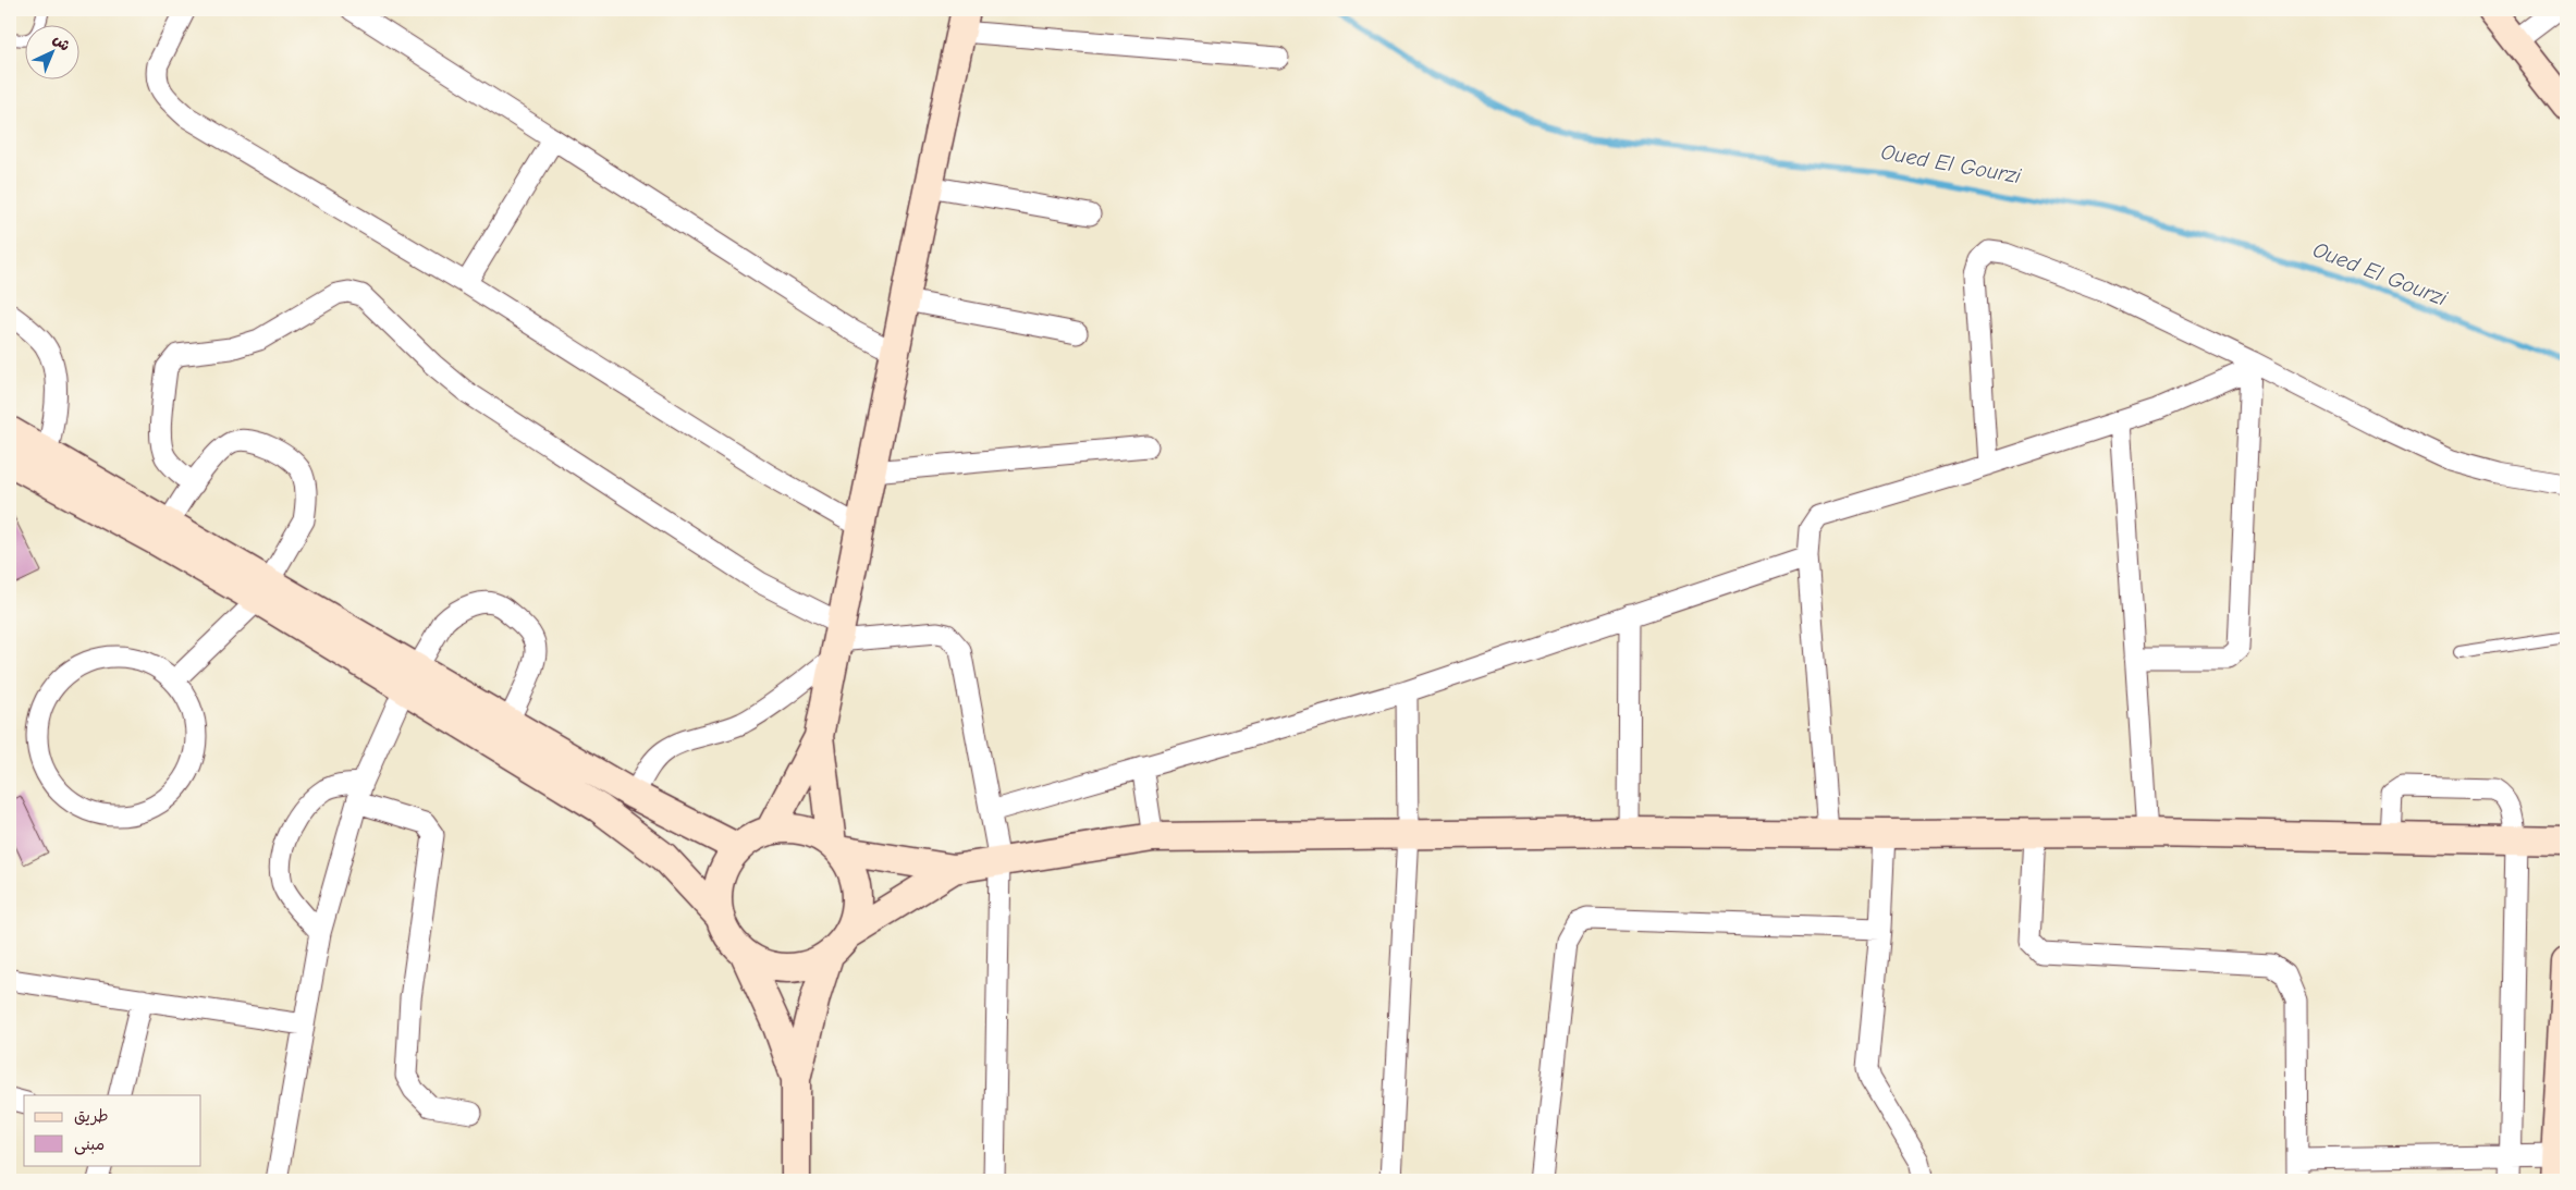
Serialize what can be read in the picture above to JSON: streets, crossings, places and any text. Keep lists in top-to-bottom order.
{
  "water": ["Oued El Gourzi"],
  "legend": ["طريق", "مبنى"],
  "north": "top right"
}
